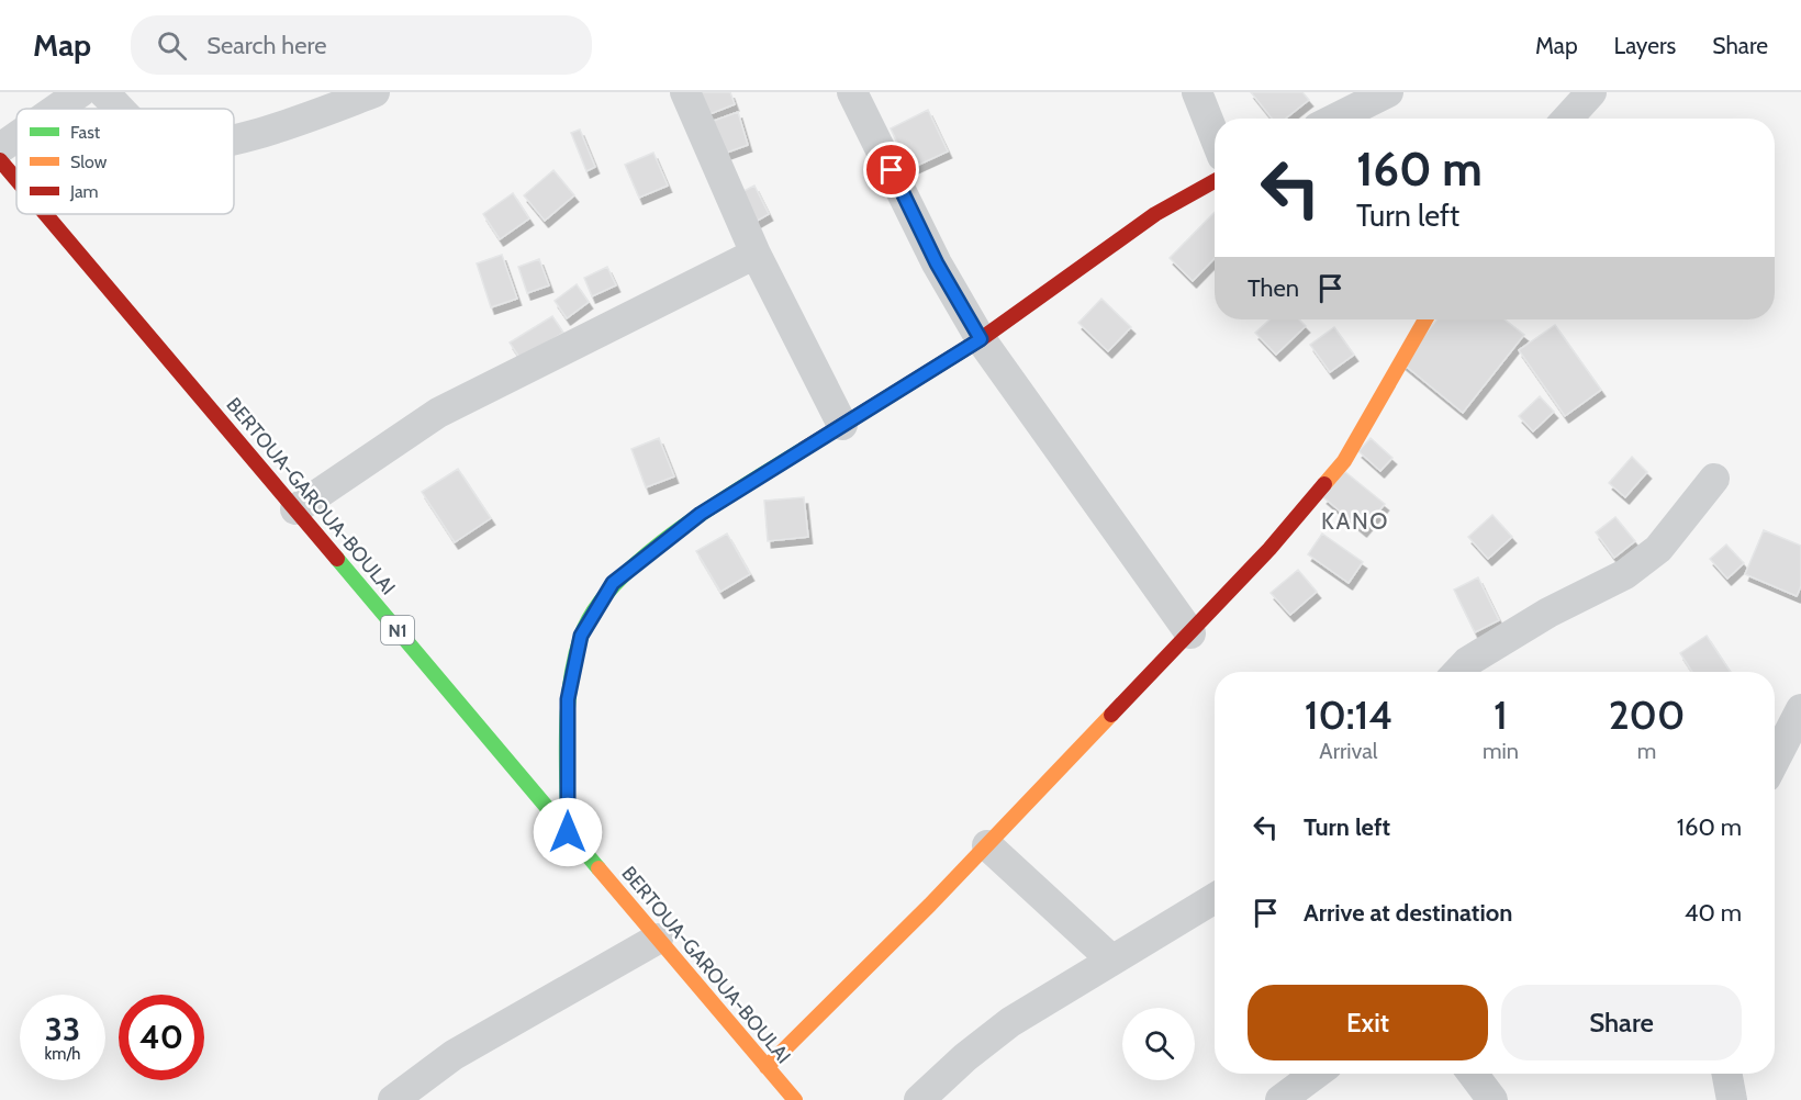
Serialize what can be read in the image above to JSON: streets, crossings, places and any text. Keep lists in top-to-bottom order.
{
  "streets": {
    "main road": ["BERTOUA-GAROUA-BOULAI", "N1"]
  },
  "districts": ["KANO"],
  "legend": ["Fast", "Slow", "Jam"],
  "page": {
    "header": "Map",
    "search": "Search here",
    "nav": ["Map", "Layers", "Share"],
    "turn": ["160 m", "Turn left"],
    "then": "Then",
    "eta": [
      "10:14",
      "Arrival",
      "1",
      "min",
      "200",
      "m"
    ],
    "list": [
      {
        "name": "Turn left",
        "value": "160 m"
      },
      {
        "name": "Arrive at destination",
        "value": "40 m"
      }
    ],
    "buttons": ["Exit", "Share"],
    "speed": "33 km/h",
    "limit": "40"
  }
}
